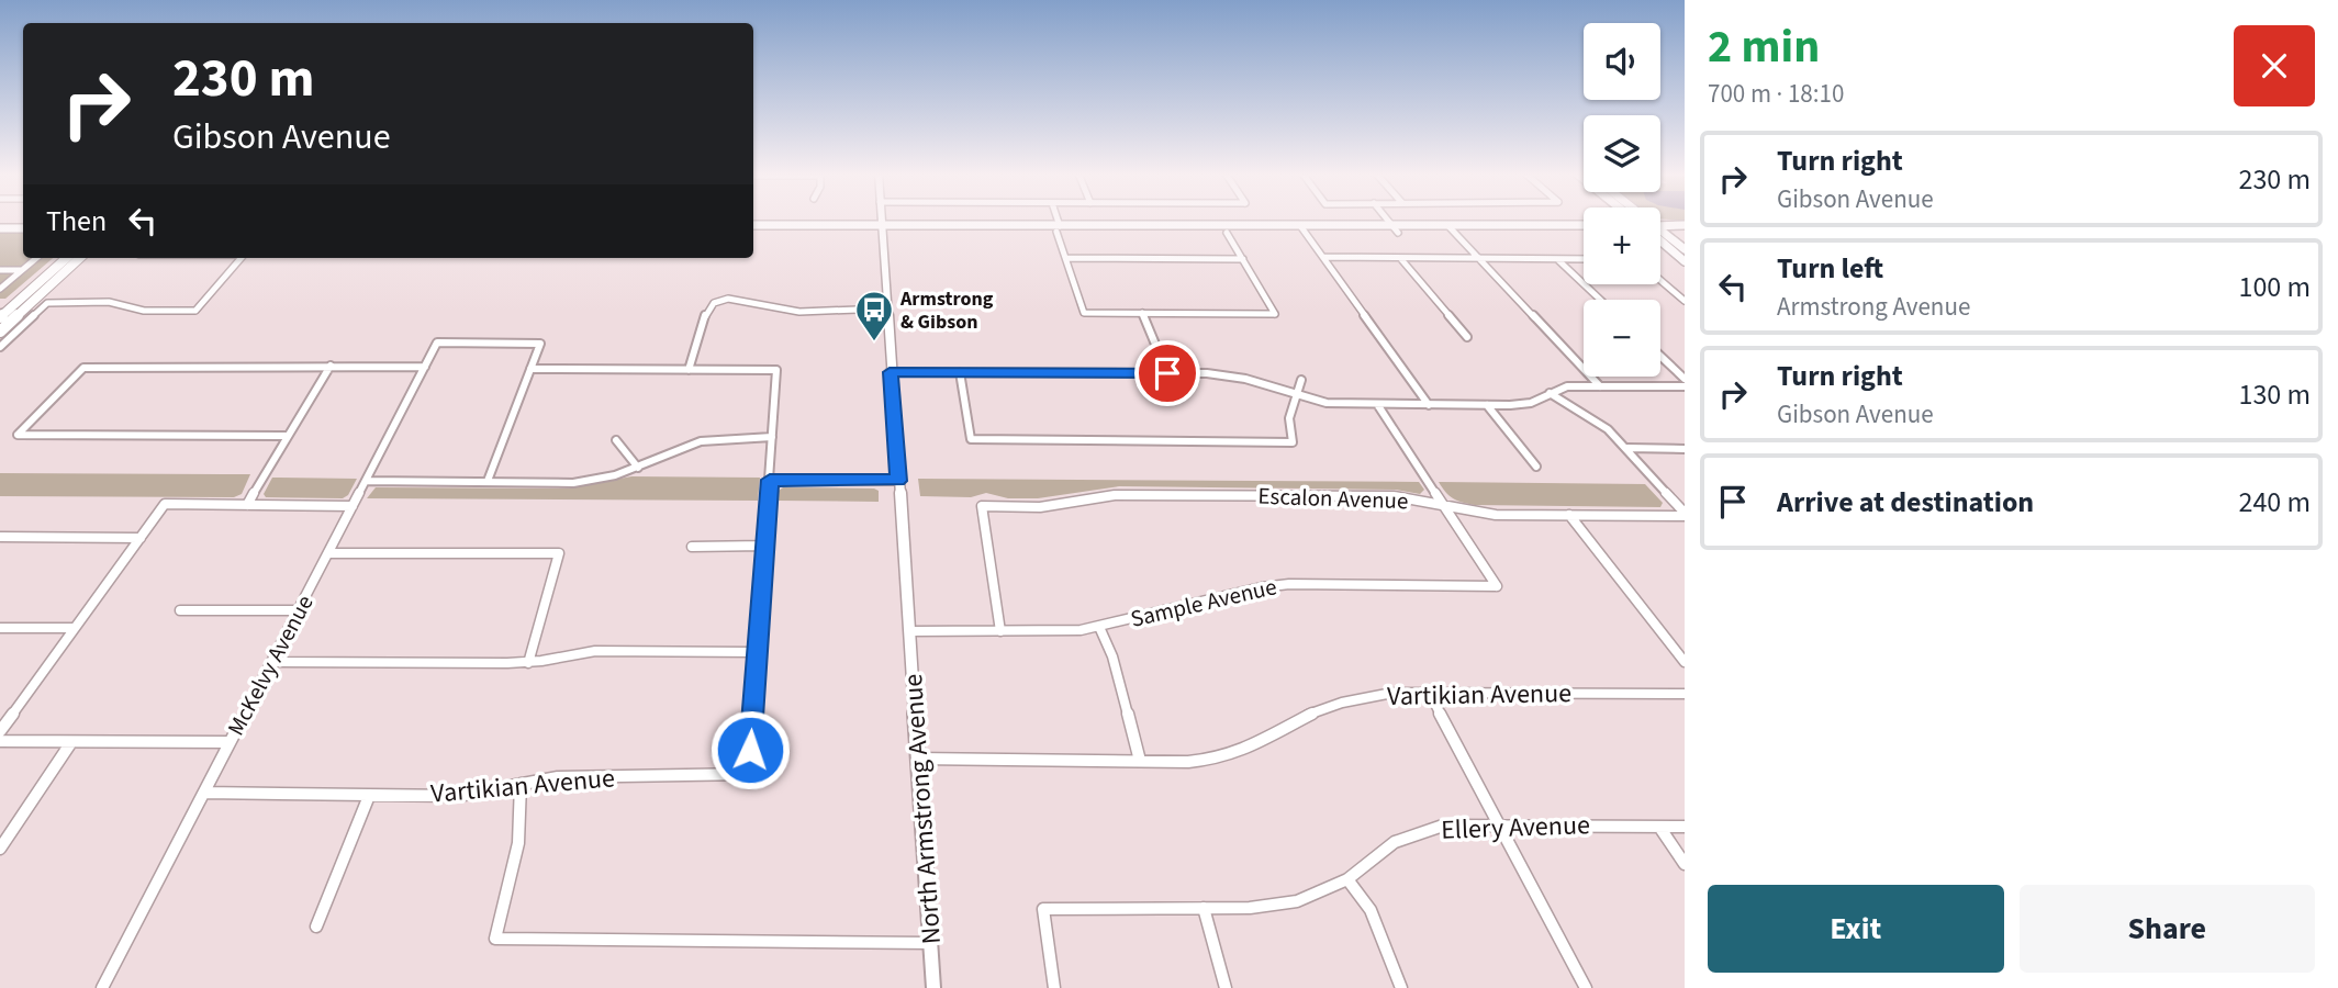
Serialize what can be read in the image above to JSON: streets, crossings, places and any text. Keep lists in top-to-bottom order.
{
  "streets": {
    "street": [
      "Escalon Avenue",
      "Sample Avenue",
      "McKelvy Avenue",
      "Vartikian Avenue",
      "North Armstrong Avenue",
      "Ellery Avenue"
    ]
  },
  "crossings": [
    ["Escalon Avenue", "Sample Avenue"],
    ["Sample Avenue", "North Armstrong Avenue"],
    ["McKelvy Avenue", "Vartikian Avenue"],
    ["Vartikian Avenue", "North Armstrong Avenue"]
  ],
  "places": {
    "bus stop": ["Armstrong & Gibson"]
  },
  "page": {
    "heading": ["2 min", "700 m · 18:10"],
    "map_buttons": ["+", "−"],
    "turn": ["230 m", "Gibson Avenue"],
    "list": [
      {
        "name": "Turn right",
        "note": "Gibson Avenue",
        "value": "230 m"
      },
      {
        "name": "Turn left",
        "note": "Armstrong Avenue",
        "value": "100 m"
      },
      {
        "name": "Turn right",
        "note": "Gibson Avenue",
        "value": "130 m"
      },
      {
        "name": "Arrive at destination",
        "value": "240 m"
      }
    ],
    "then": "Then",
    "buttons": ["Exit", "Share"]
  }
}
